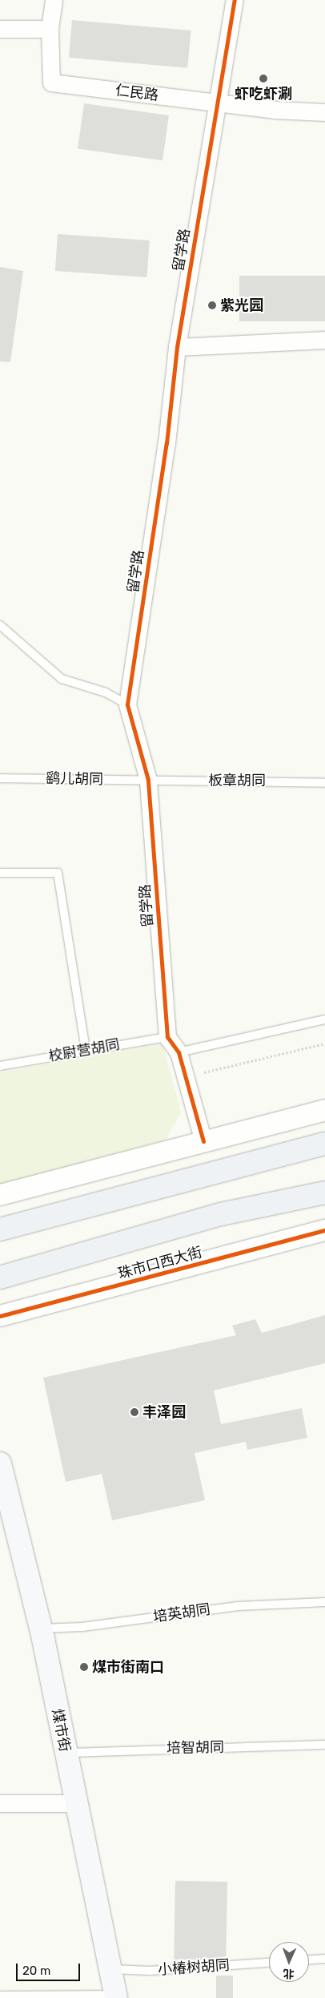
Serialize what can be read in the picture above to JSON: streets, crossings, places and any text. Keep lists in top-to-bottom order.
{
  "streets": {
    "main road": ["珠市口西大街", "煤市街"],
    "street": ["仁民路", "留学路"],
    "lane": [
      "鹞儿胡同",
      "板章胡同",
      "校尉营胡同",
      "培英胡同",
      "培智胡同",
      "小椿树胡同"
    ]
  },
  "crossings": [
    ["仁民路", "留学路"],
    ["留学路", "鹞儿胡同"],
    ["留学路", "板章胡同"],
    ["留学路", "校尉营胡同"],
    ["鹞儿胡同", "板章胡同"],
    ["培英胡同", "煤市街"],
    ["煤市街", "培智胡同"],
    ["煤市街", "小椿树胡同"]
  ],
  "places": [
    "虾吃虾涮",
    "紫光园",
    "丰泽园",
    "煤市街南口"
  ],
  "scale_bar": "20 m",
  "north": "bottom"
}
